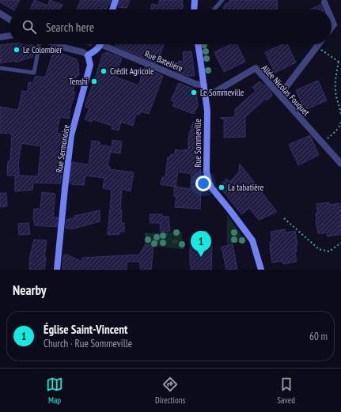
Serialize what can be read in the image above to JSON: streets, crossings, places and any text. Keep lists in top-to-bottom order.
{
  "streets": {
    "main road": ["Rue Sommeville", "Rue Sermonoise"],
    "street": ["Rue Batelière", "Allée Nicolas Fouquet"]
  },
  "crossings": [
    ["Rue Batelière", "Rue Sommeville"],
    ["Allée Nicolas Fouquet", "Rue Sommeville"]
  ],
  "places": [
    "Le Colombier",
    "Crédit Agricole",
    "Tenshi",
    "Le Sommeville",
    "La tabatière"
  ],
  "page": {
    "search": "Search here",
    "pins": "1",
    "heading": "Nearby",
    "list": [
      {
        "mark": "1",
        "name": "Église Saint-Vincent",
        "note": "Church · Rue Sommeville",
        "value": "60 m"
      }
    ],
    "nav": ["Map", "Directions", "Saved"]
  }
}
